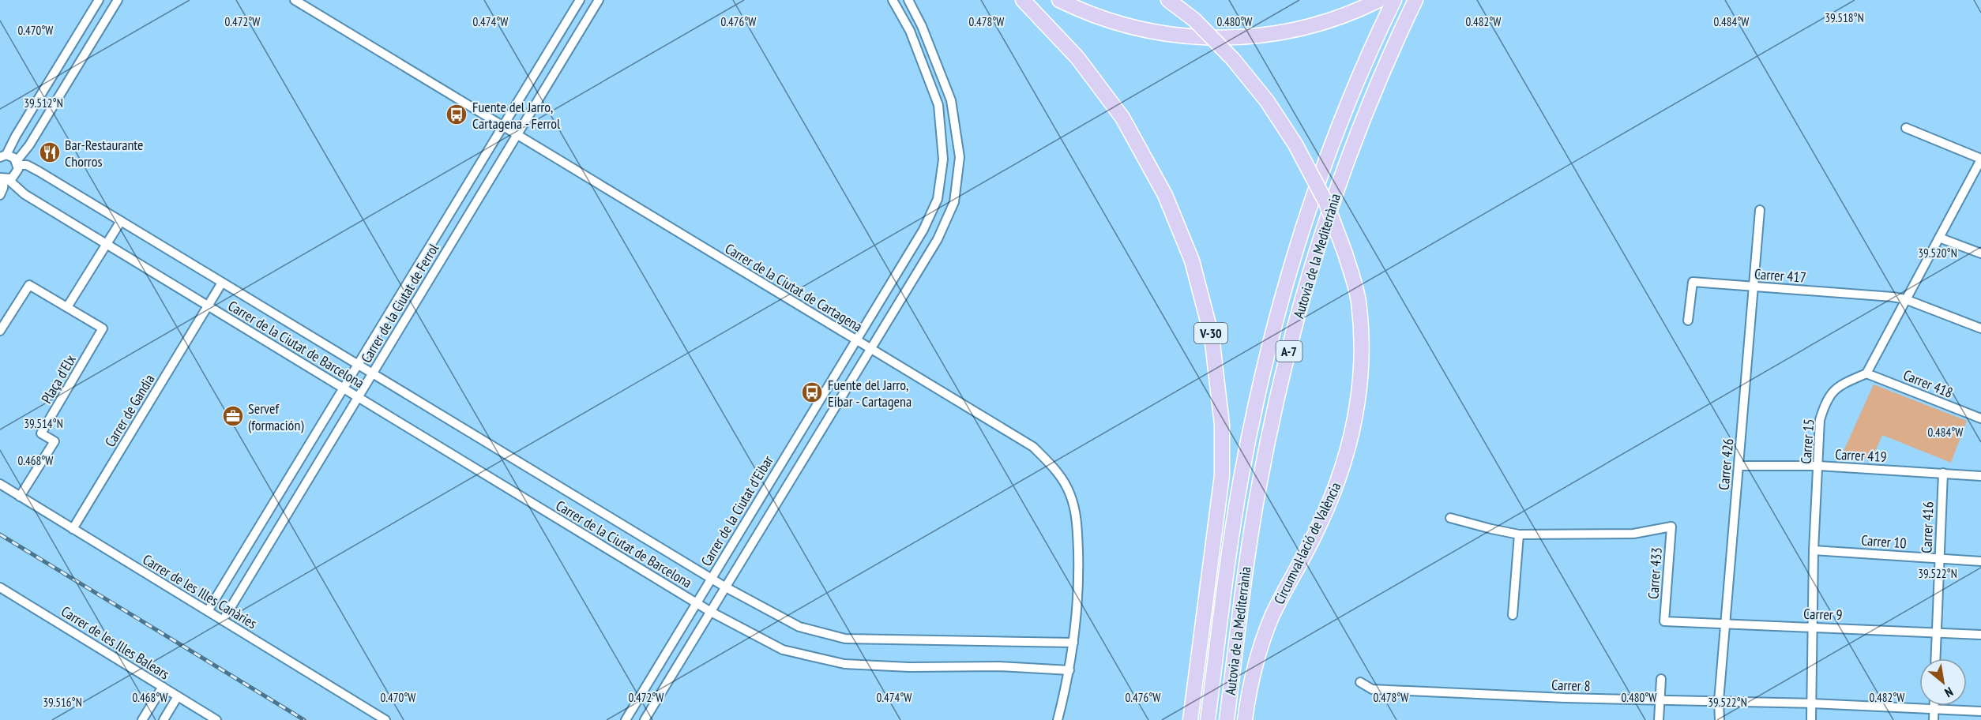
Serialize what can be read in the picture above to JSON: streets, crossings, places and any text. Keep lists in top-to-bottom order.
{
  "streets": {
    "highway": [
      "Autovia de la Mediterrània",
      "V-30",
      "A-7",
      "Circumval·lació de València"
    ],
    "street": [
      "Carrer 417",
      "Carrer de la Ciutat de Cartagena",
      "Carrer de la Ciutat de Ferrol",
      "Carrer de la Ciutat de Barcelona",
      "Plaça d'Elx",
      "Carrer 418",
      "Carrer de Gandia",
      "Carrer 15",
      "Carrer 419",
      "Carrer 426",
      "Carrer de la Ciutat d'Eibar",
      "Carrer 416",
      "Carrer 10",
      "Carrer 433",
      "Carrer de les Illes Canàries",
      "Carrer 9",
      "Carrer de les Illes Balears",
      "Carrer 8"
    ]
  },
  "crossings": [
    ["Carrer 417", "Carrer 426"],
    ["Carrer de la Ciutat de Cartagena", "Carrer de la Ciutat de Ferrol"],
    ["Carrer de la Ciutat de Cartagena", "Carrer de la Ciutat de Barcelona"],
    ["Carrer de la Ciutat de Cartagena", "Carrer de la Ciutat d'Eibar"],
    ["Carrer de la Ciutat de Ferrol", "Carrer de la Ciutat de Barcelona"],
    ["Carrer de la Ciutat de Ferrol", "Carrer de les Illes Canàries"],
    ["Carrer de la Ciutat de Barcelona", "Carrer de Gandia"],
    ["Carrer de la Ciutat de Barcelona", "Carrer de la Ciutat d'Eibar"],
    ["Plaça d'Elx", "Carrer de les Illes Canàries"],
    ["Carrer 418", "Carrer 15"],
    ["Carrer de Gandia", "Carrer de les Illes Canàries"],
    ["Carrer 15", "Carrer 419"],
    ["Carrer 15", "Carrer 10"],
    ["Carrer 15", "Carrer 9"],
    ["Carrer 15", "Carrer 8"],
    ["Carrer 419", "Carrer 426"],
    ["Carrer 419", "Carrer 416"],
    ["Carrer 426", "Carrer 9"],
    ["Carrer 426", "Carrer 8"],
    ["Carrer 416", "Carrer 10"],
    ["Carrer 416", "Carrer 9"],
    ["Carrer 433", "Carrer 9"]
  ],
  "places": {
    "bus stop": ["Fuente del Jarro, Cartagena - Ferrol", "Fuente del Jarro, Eibar - Cartagena"],
    "restaurant": ["Bar-Restaurante Chorros"],
    "office": ["Servef (formación)"]
  },
  "north": "bottom right",
  "coordinates": [
    "39.518°N",
    "0.480°W",
    "0.472°W",
    "0.474°W",
    "0.476°W",
    "0.478°W",
    "0.482°W",
    "0.484°W",
    "0.470°W",
    "39.512°N",
    "39.520°N",
    "39.514°N",
    "0.468°W",
    "39.522°N",
    "39.516°N"
  ]
}
